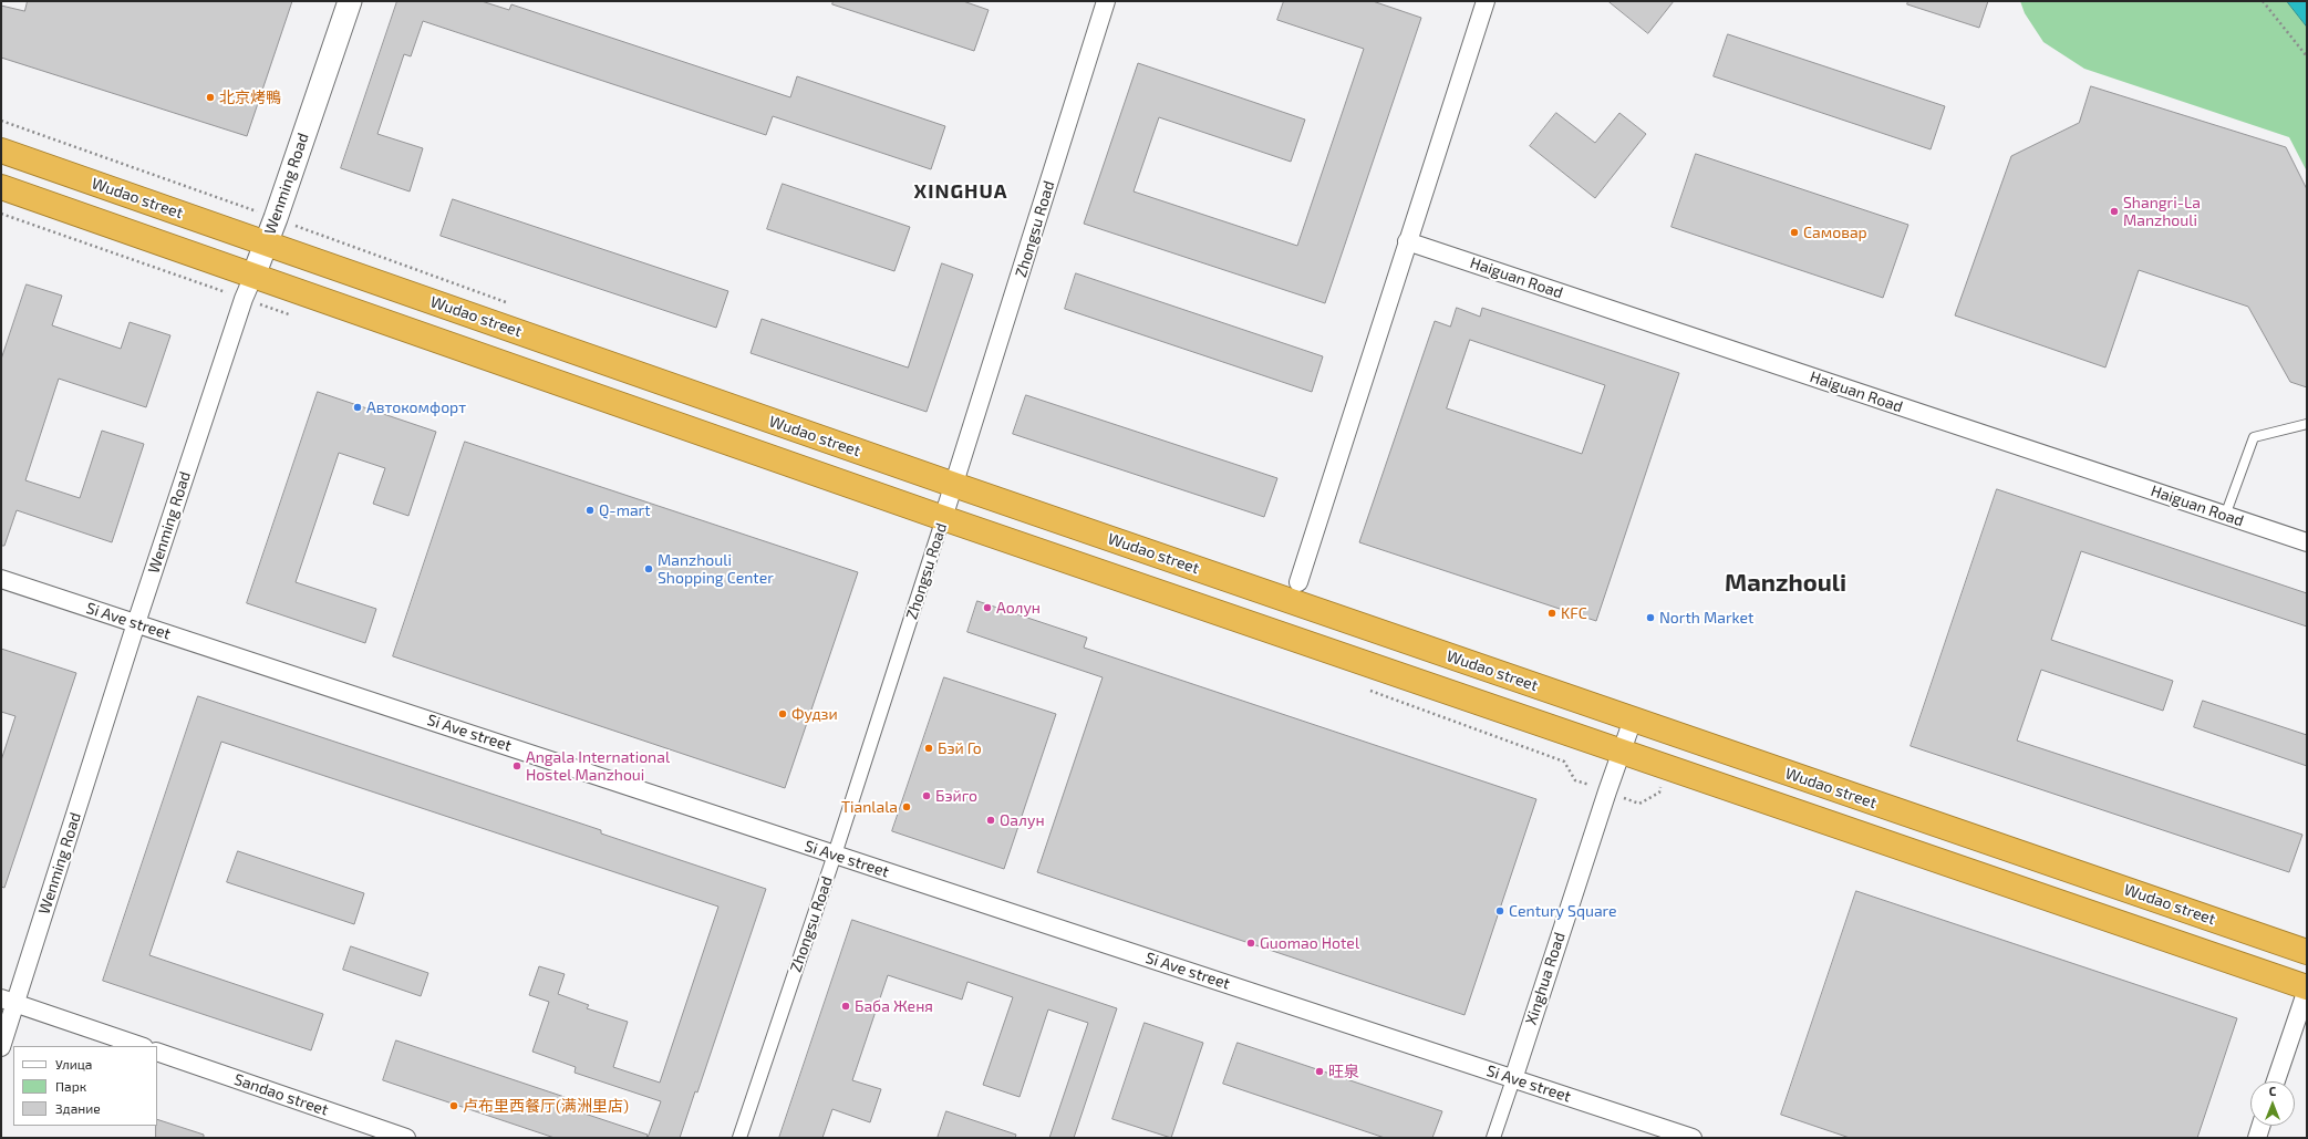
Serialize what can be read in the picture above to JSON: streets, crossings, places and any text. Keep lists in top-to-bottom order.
{
  "streets": {
    "highway": ["Wudao street"],
    "street": [
      "Wenming Road",
      "Zhongsu Road",
      "Haiguan Road",
      "Si Ave street",
      "Xinghua Road",
      "Sandao street"
    ]
  },
  "crossings": [
    ["Wenming Road", "Wudao street"],
    ["Wenming Road", "Si Ave street"],
    ["Wudao street", "Zhongsu Road"],
    ["Wudao street", "Xinghua Road"],
    ["Zhongsu Road", "Si Ave street"],
    ["Si Ave street", "Xinghua Road"]
  ],
  "districts": ["XINGHUA", "Manzhouli"],
  "places": [
    "北京烤鴨",
    "Shangri-La Manzhouli",
    "Самовар",
    "Автокомфорт",
    "Q-mart",
    "Manzhouli Shopping Center",
    "Аолун",
    "KFC",
    "North Market",
    "Фудзи",
    "Бэй Го",
    "Angala International Hostel Manzhoui",
    "Бэйго",
    "Tianlala",
    "Оалун",
    "Century Square",
    "Guomao Hotel",
    "Баба Женя",
    "旺泉",
    "卢布里西餐厅(满洲里店)"
  ],
  "legend": ["Улица", "Парк", "Здание"],
  "north": "top"
}
